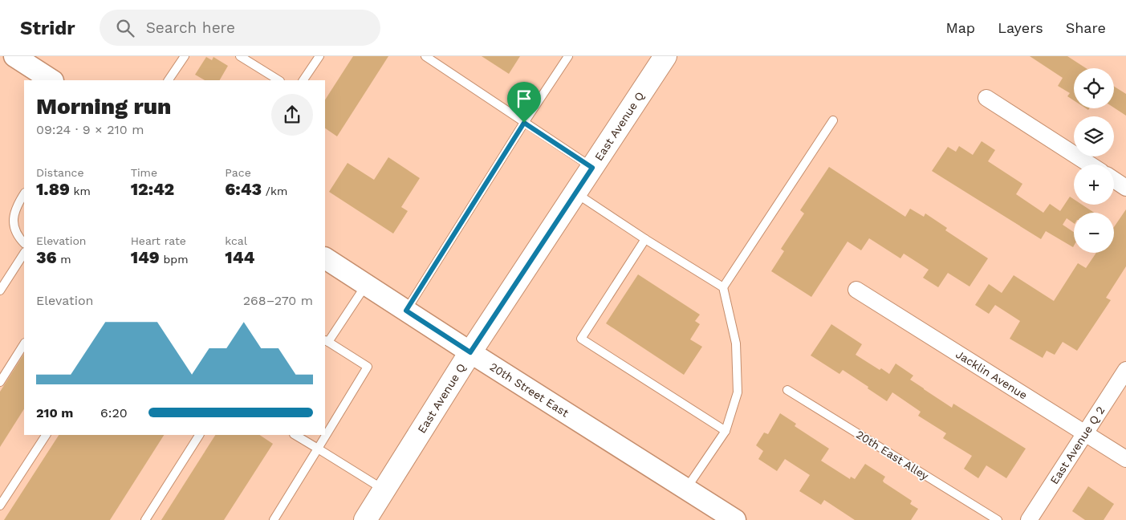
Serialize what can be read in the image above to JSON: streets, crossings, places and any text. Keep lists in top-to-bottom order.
{
  "streets": {
    "main road": ["East Avenue Q"],
    "street": ["Jacklin Avenue", "20th Street East", "East Avenue Q 2"],
    "lane": ["20th East Alley"]
  },
  "crossings": [
    ["East Avenue Q", "20th Street East"],
    ["Jacklin Avenue", "East Avenue Q 2"]
  ],
  "page": {
    "header": "Stridr",
    "search": "Search here",
    "nav": ["Map", "Layers", "Share"],
    "map_buttons": ["+", "−"],
    "heading": ["Morning run", "09:24 · 9 × 210 m"],
    "stats": [
      ["Distance", "1.89 km"],
      ["Time", "12:42"],
      ["Pace", "6:43 /km"],
      ["Elevation", "36 m"],
      ["Heart rate", "149 bpm"],
      ["kcal", "144"]
    ],
    "chart": ["Elevation", "268–270 m"],
    "list": [
      {
        "name": "210 m",
        "note": "6:20"
      }
    ]
  }
}
